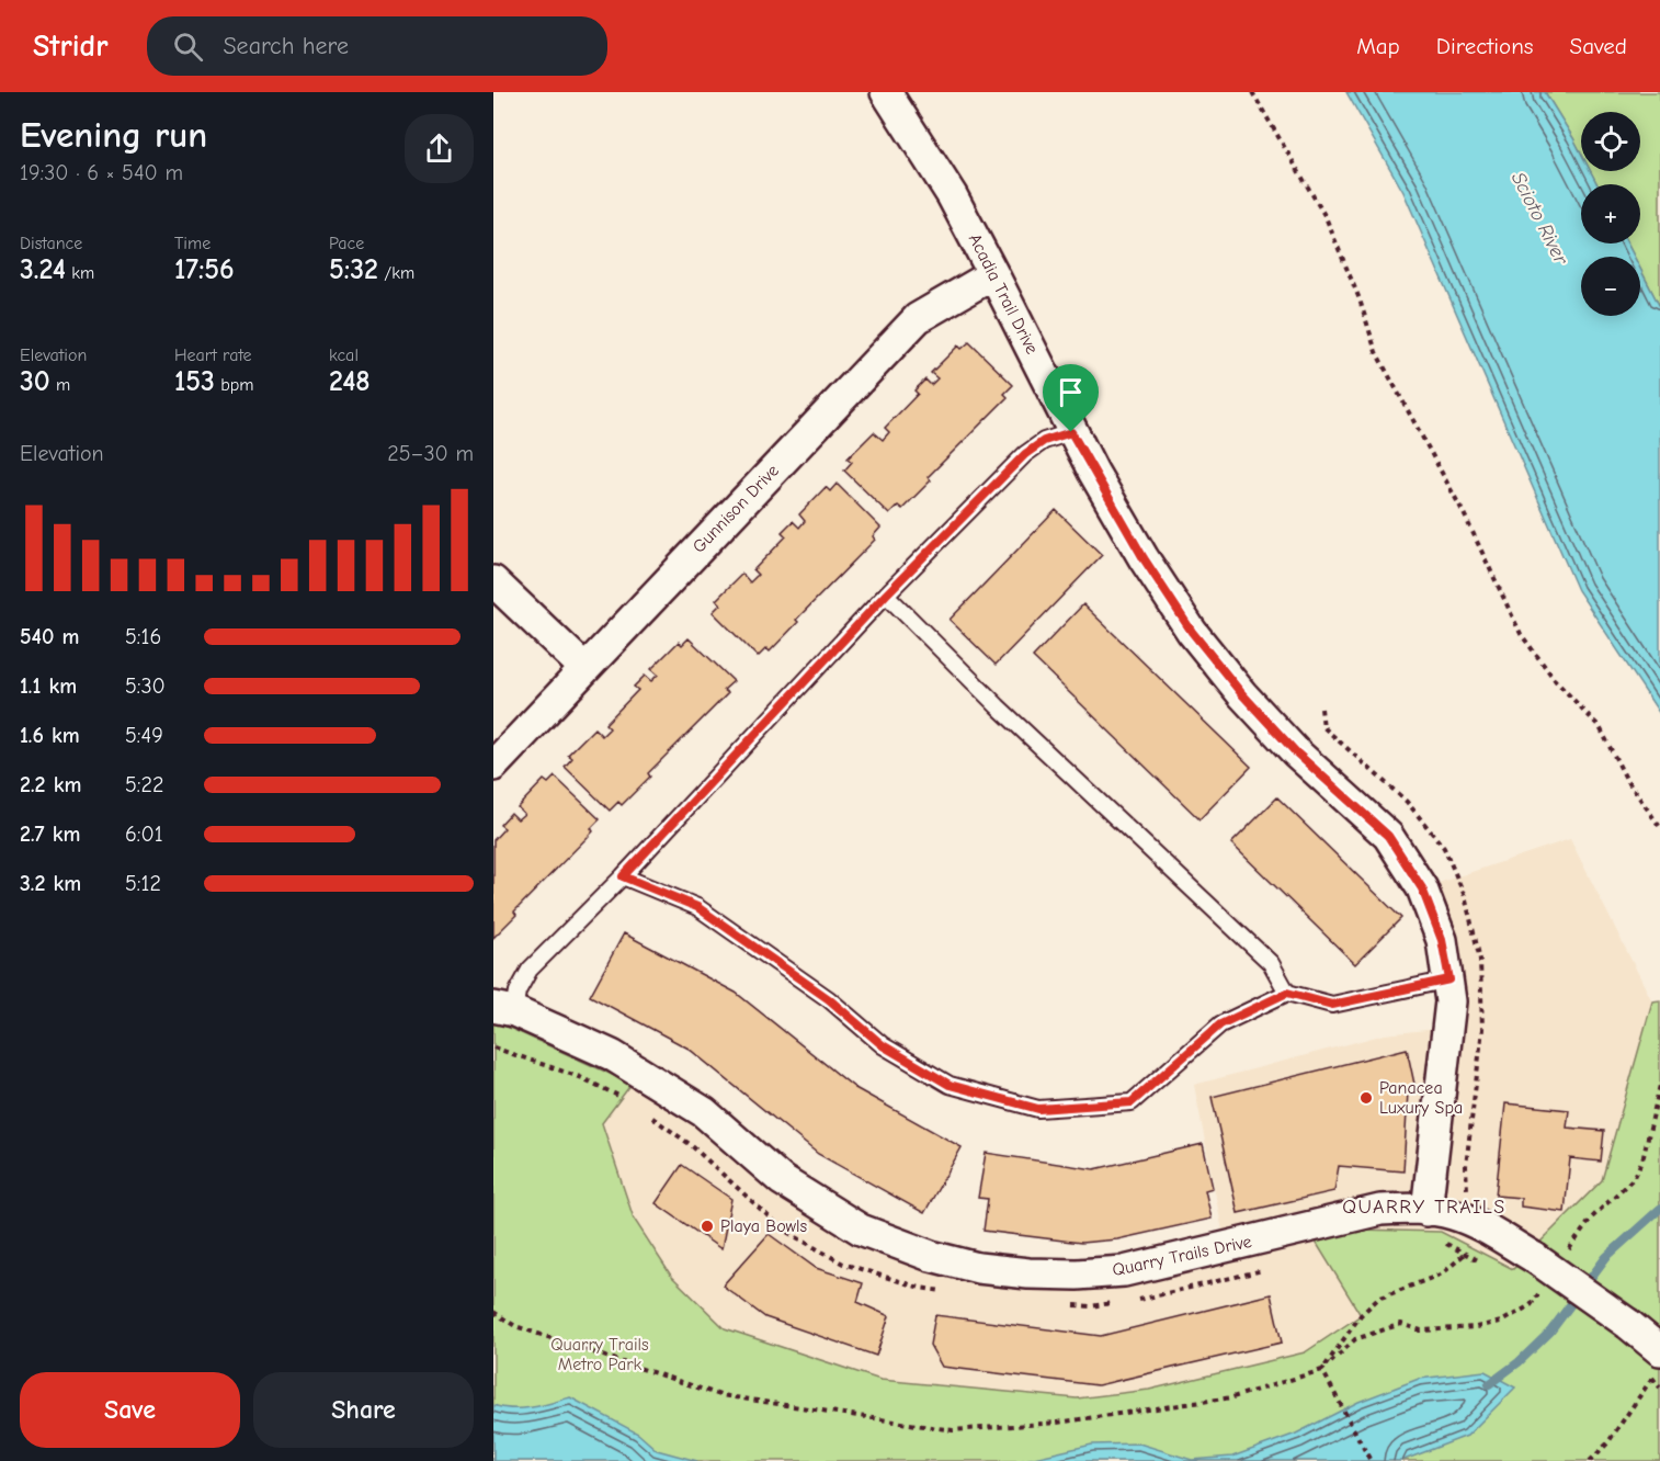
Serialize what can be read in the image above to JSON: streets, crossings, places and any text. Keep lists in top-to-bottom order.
{
  "streets": {
    "street": ["Acadia Trail Drive", "Gunnison Drive", "Quarry Trails Drive"]
  },
  "crossings": [
    ["Acadia Trail Drive", "Gunnison Drive"],
    ["Acadia Trail Drive", "Quarry Trails Drive"]
  ],
  "districts": ["QUARRY TRAILS"],
  "water": ["Scioto River"],
  "parks": ["Quarry Trails Metro Park"],
  "places": ["Panacea Luxury Spa", "Playa Bowls"],
  "page": {
    "header": "Stridr",
    "search": "Search here",
    "nav": ["Map", "Directions", "Saved"],
    "heading": ["Evening run", "19:30 · 6 × 540 m"],
    "map_buttons": ["+", "−"],
    "stats": [
      ["Distance", "3.24 km"],
      ["Time", "17:56"],
      ["Pace", "5:32 /km"],
      ["Elevation", "30 m"],
      ["Heart rate", "153 bpm"],
      ["kcal", "248"]
    ],
    "chart": ["Elevation", "25–30 m"],
    "list": [
      {
        "name": "540 m",
        "note": "5:16"
      },
      {
        "name": "1.1 km",
        "note": "5:30"
      },
      {
        "name": "1.6 km",
        "note": "5:49"
      },
      {
        "name": "2.2 km",
        "note": "5:22"
      },
      {
        "name": "2.7 km",
        "note": "6:01"
      },
      {
        "name": "3.2 km",
        "note": "5:12"
      }
    ],
    "buttons": ["Save", "Share"]
  }
}
